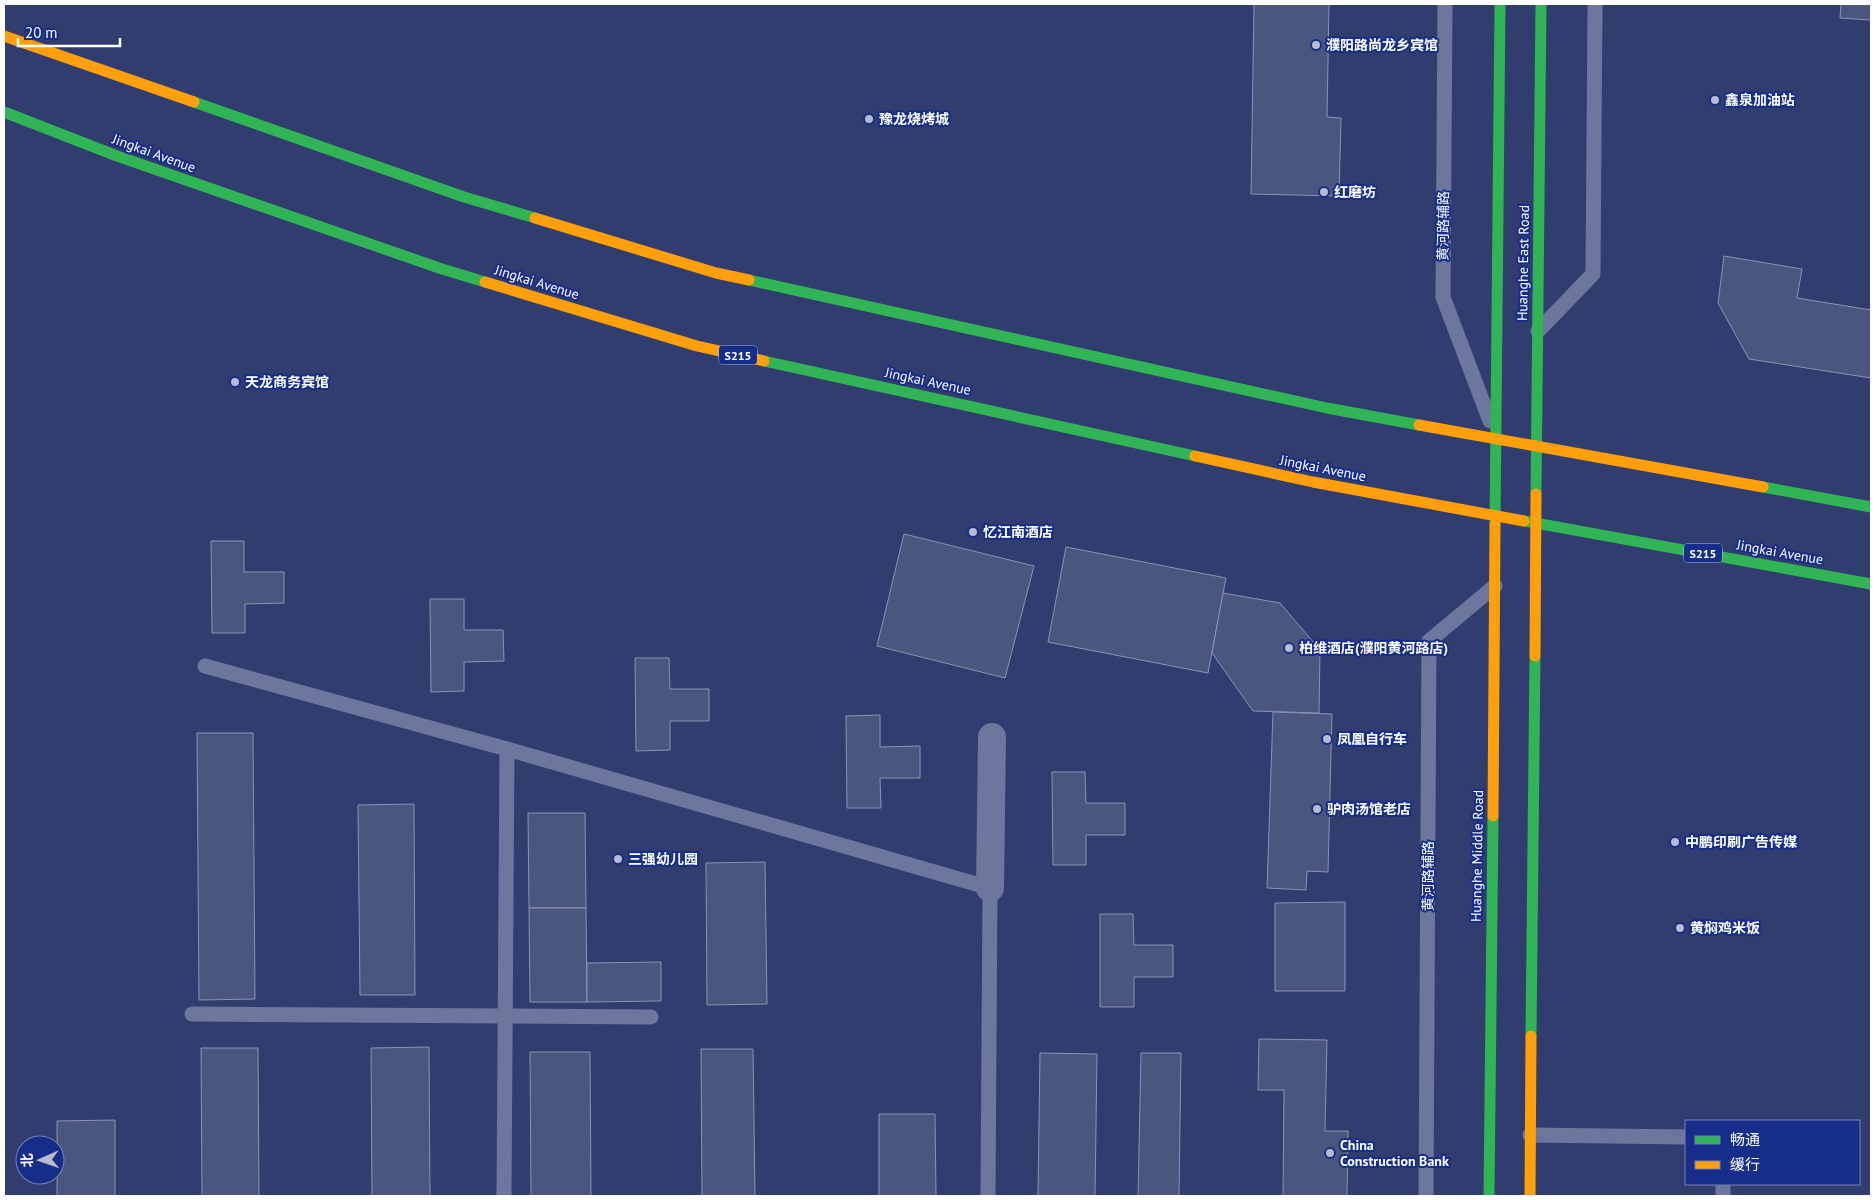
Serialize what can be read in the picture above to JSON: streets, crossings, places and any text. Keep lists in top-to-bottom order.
{
  "streets": {
    "main road": [
      "Jingkai Avenue",
      "Huanghe East Road",
      "S215",
      "Huanghe Middle Road"
    ],
    "lane": ["黄河路辅路"]
  },
  "crossings": [
    ["Jingkai Avenue", "Huanghe East Road"],
    ["Jingkai Avenue", "Huanghe Middle Road"],
    ["黄河路辅路", "Huanghe East Road"],
    ["黄河路辅路", "Huanghe Middle Road"],
    ["Huanghe East Road", "Huanghe Middle Road"]
  ],
  "places": [
    "濮阳路尚龙乡宾馆",
    "鑫泉加油站",
    "豫龙烧烤城",
    "红磨坊",
    "天龙商务宾馆",
    "忆江南酒店",
    "柏维酒店(濮阳黄河路店)",
    "凤凰自行车",
    "驴肉汤馆老店",
    "中鹏印刷广告传媒",
    "三强幼儿园",
    "黄焖鸡米饭",
    "China Construction Bank"
  ],
  "legend": ["畅通", "缓行"],
  "scale_bar": "20 m",
  "north": "left"
}
